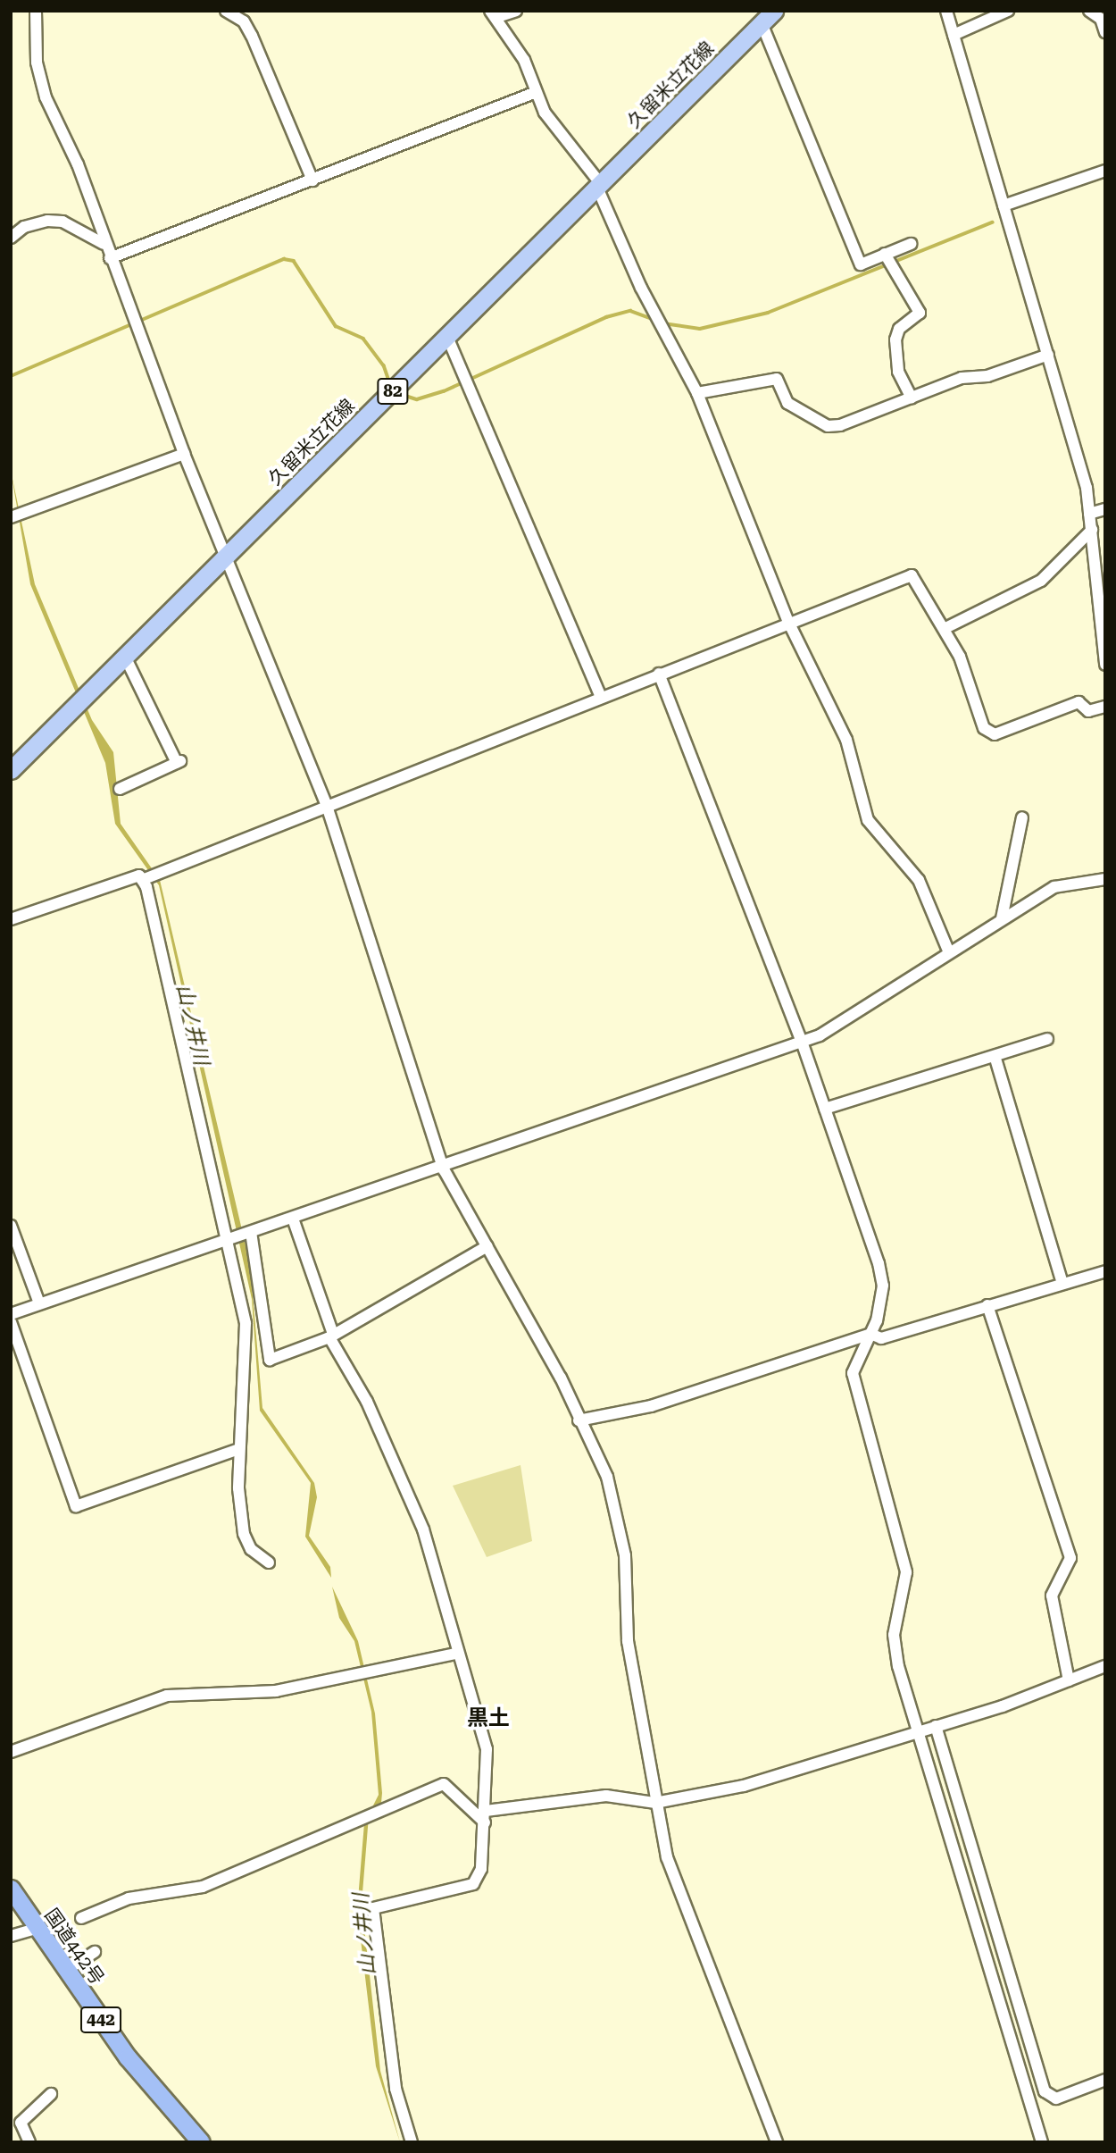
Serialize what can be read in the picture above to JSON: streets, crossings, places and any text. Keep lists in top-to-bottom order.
{
  "streets": {
    "highway": ["国道442号", "442"],
    "main road": ["久留米立花線", "82"]
  },
  "districts": ["黒土"],
  "water": ["山ノ井川"]
}
